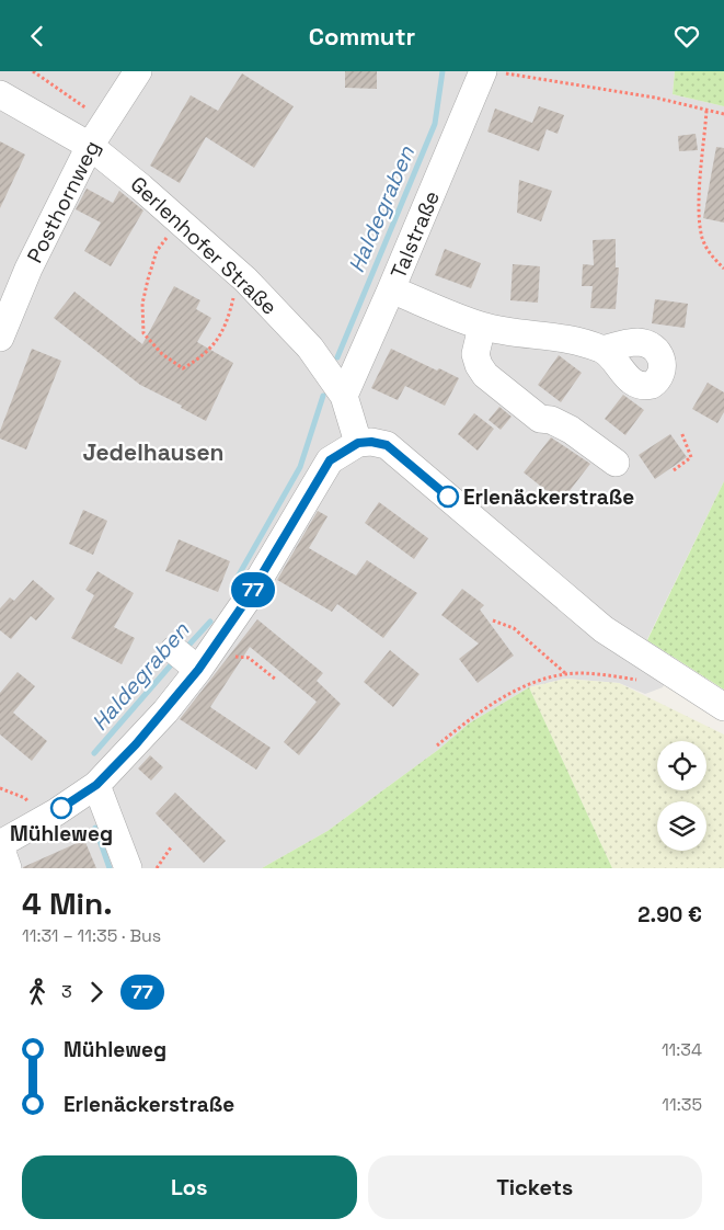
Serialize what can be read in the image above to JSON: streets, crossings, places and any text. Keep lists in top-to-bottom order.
{
  "streets": {
    "street": ["Posthornweg", "Talstraße", "Gerlenhofer Straße"]
  },
  "crossings": [
    ["Posthornweg", "Gerlenhofer Straße"],
    ["Talstraße", "Gerlenhofer Straße"]
  ],
  "districts": ["Jedelhausen"],
  "water": ["Haldegraben"],
  "places": ["Erlenäckerstraße", "Mühleweg"],
  "lines": ["bus line 77"],
  "page": {
    "header": "Commutr",
    "on_map": "77",
    "heading": ["4 Min.", "11:31 – 11:35 · Bus", "2.90 €"],
    "legs": ["3", "77"],
    "list": [
      {
        "name": "Mühleweg",
        "value": "11:34"
      },
      {
        "name": "Erlenäckerstraße",
        "value": "11:35"
      }
    ],
    "buttons": ["Los", "Tickets"]
  }
}
